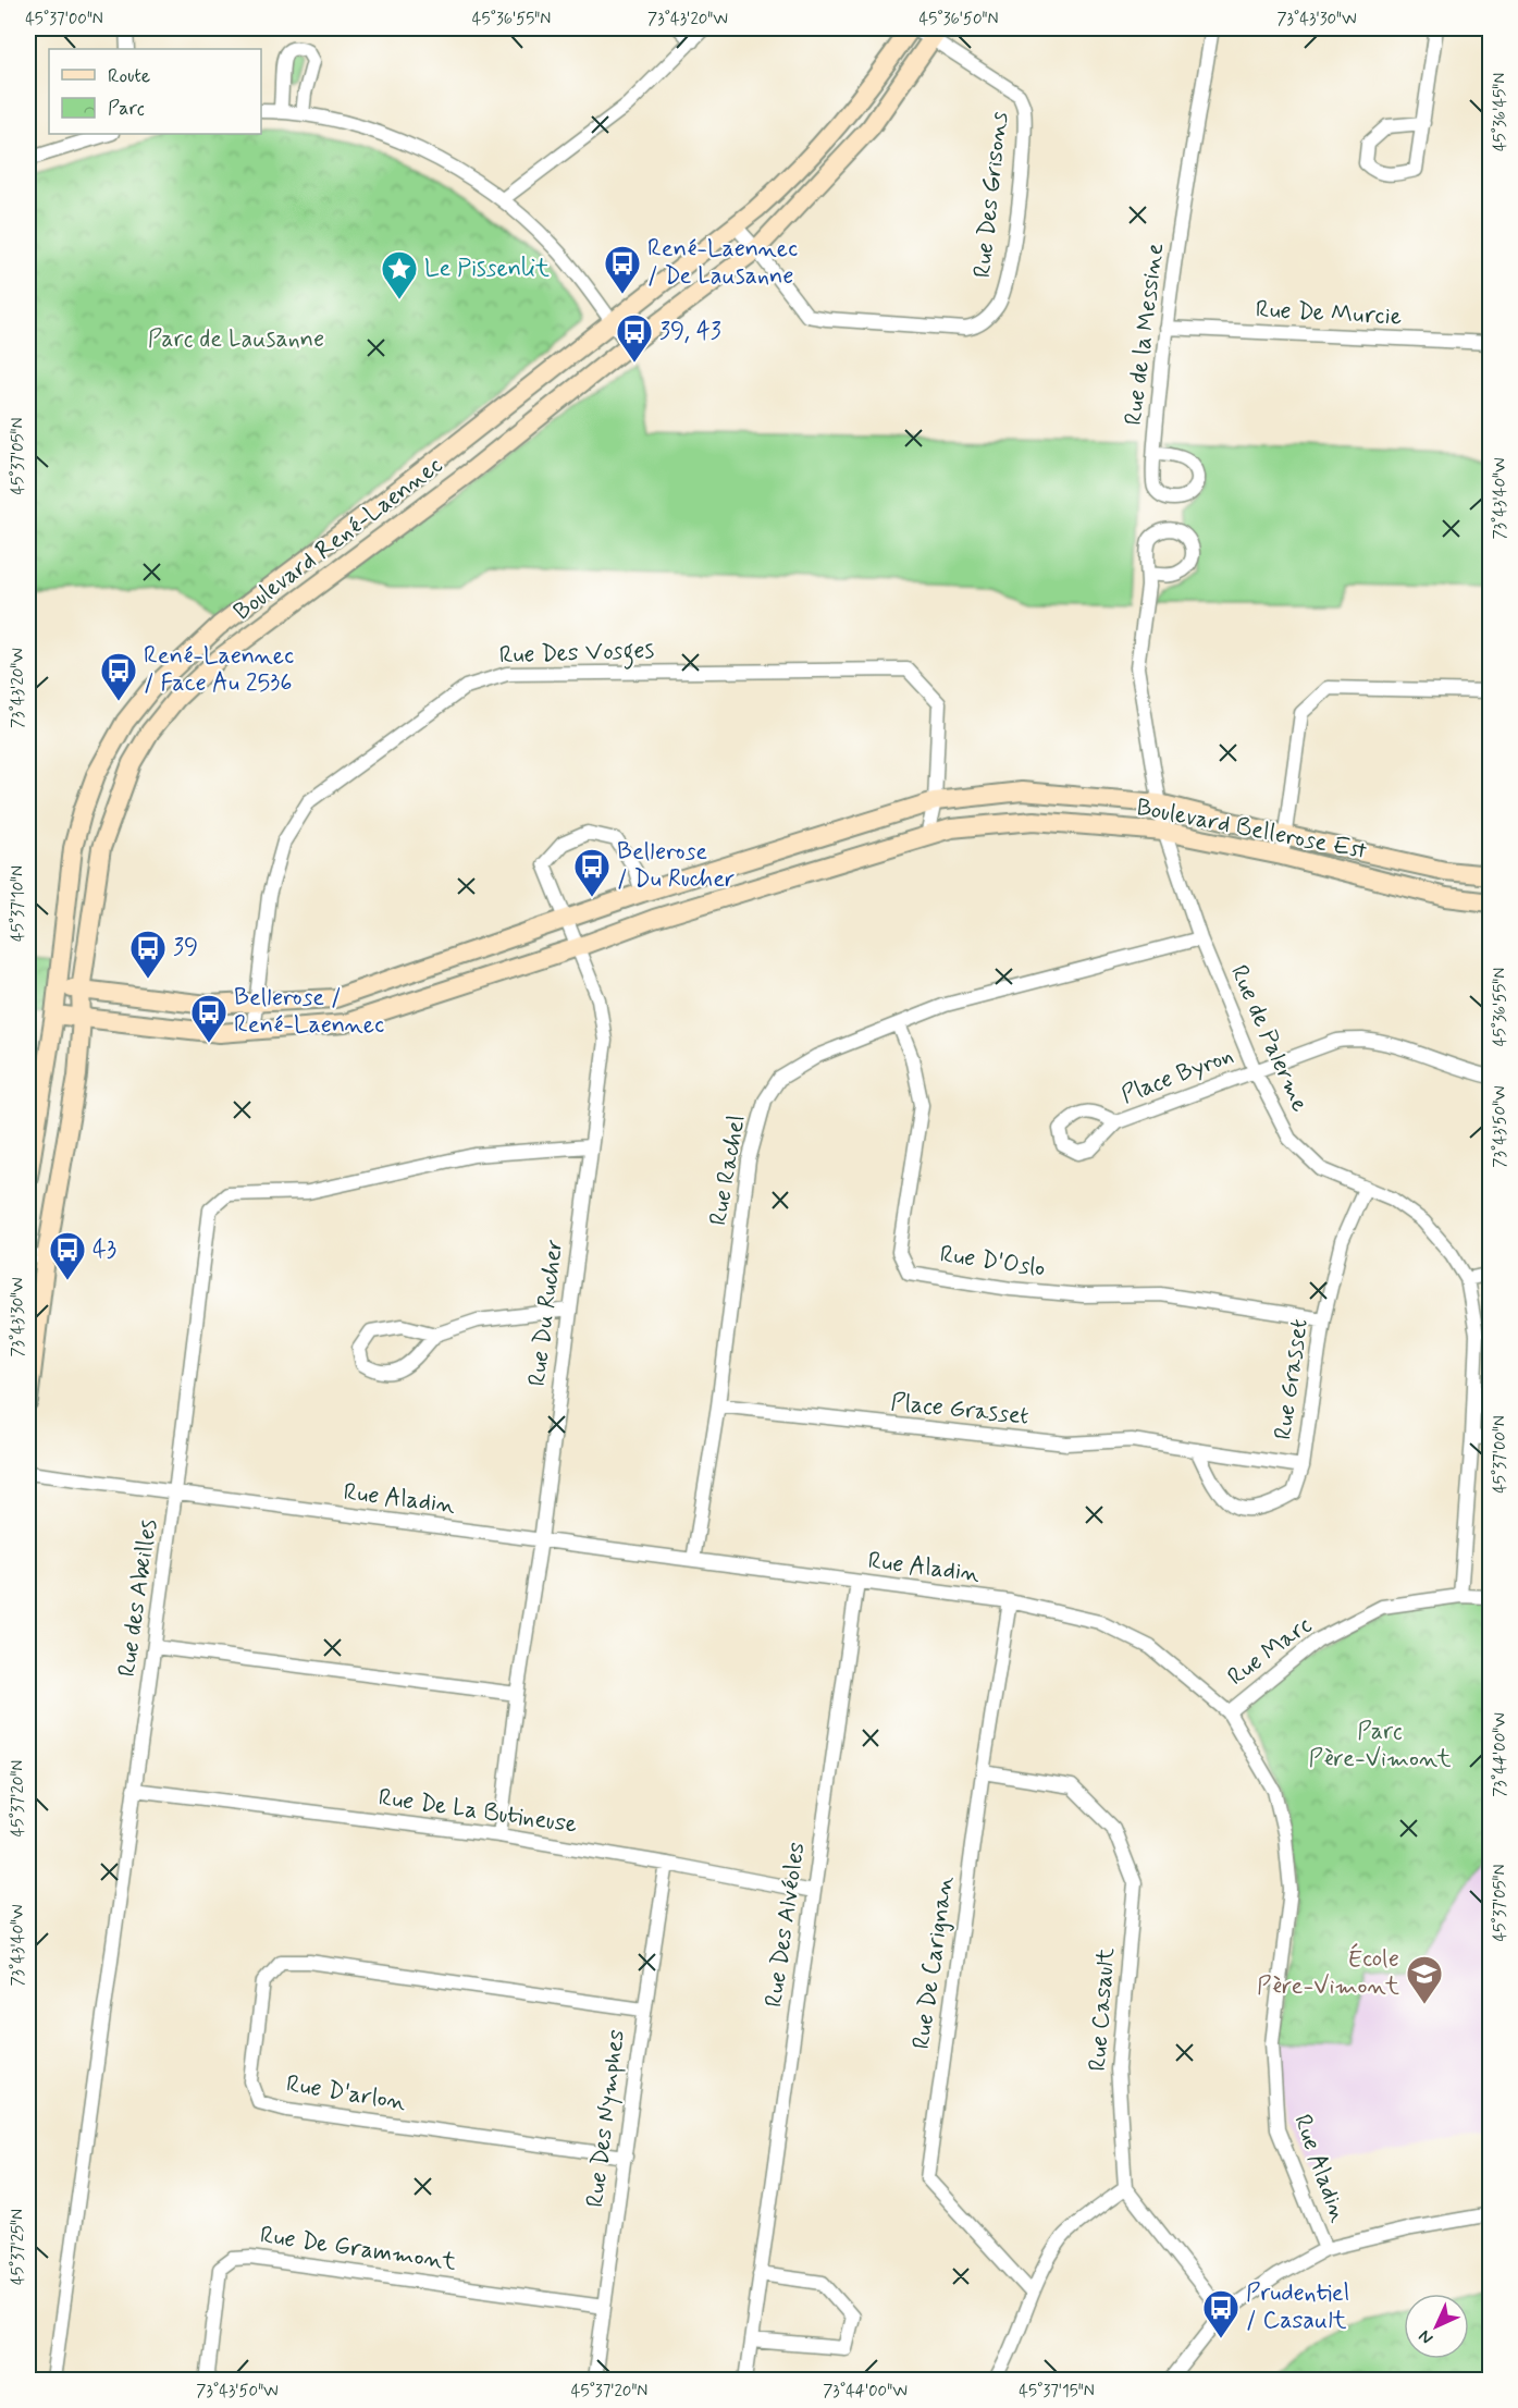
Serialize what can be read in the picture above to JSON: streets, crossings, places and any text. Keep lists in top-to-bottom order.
{
  "streets": {
    "street": [
      "Rue Des Grisons",
      "Rue De Murcie",
      "Rue de la Messine",
      "Boulevard René-Laennec",
      "Rue Des Vosges",
      "Boulevard Bellerose Est",
      "Rue de Palerme",
      "Place Byron",
      "Rue Rachel",
      "Rue D'Oslo",
      "Rue Du Rucher",
      "Rue Grasset",
      "Place Grasset",
      "Rue Aladin",
      "Rue des Abeilles",
      "Rue Marc",
      "Rue De La Butineuse",
      "Rue Des Alvéoles",
      "Rue De Carignan",
      "Rue Casault",
      "Rue D'arlon",
      "Rue Des Nymphes",
      "Rue De Grammont"
    ]
  },
  "crossings": [
    ["Rue Des Grisons", "Boulevard René-Laennec"],
    ["Rue De Murcie", "Rue de la Messine"],
    ["Boulevard René-Laennec", "Boulevard Bellerose Est"],
    ["Rue Des Vosges", "Boulevard Bellerose Est"],
    ["Boulevard Bellerose Est", "Rue de Palerme"],
    ["Boulevard Bellerose Est", "Rue Du Rucher"],
    ["Rue de Palerme", "Place Byron"],
    ["Rue de Palerme", "Rue Rachel"],
    ["Rue de Palerme", "Rue Grasset"],
    ["Rue de Palerme", "Rue Marc"],
    ["Rue Rachel", "Rue D'Oslo"],
    ["Rue Rachel", "Place Grasset"],
    ["Rue Rachel", "Rue Aladin"],
    ["Rue D'Oslo", "Rue Grasset"],
    ["Rue Du Rucher", "Rue Aladin"],
    ["Rue Du Rucher", "Rue des Abeilles"],
    ["Rue Du Rucher", "Rue De La Butineuse"],
    ["Rue Grasset", "Place Grasset"],
    ["Rue Aladin", "Rue des Abeilles"],
    ["Rue Aladin", "Rue Marc"],
    ["Rue Aladin", "Rue Des Alvéoles"],
    ["Rue Aladin", "Rue De Carignan"],
    ["Rue des Abeilles", "Rue De La Butineuse"],
    ["Rue De La Butineuse", "Rue Des Alvéoles"],
    ["Rue De La Butineuse", "Rue Des Nymphes"],
    ["Rue De Carignan", "Rue Casault"],
    ["Rue D'arlon", "Rue Des Nymphes"],
    ["Rue Des Nymphes", "Rue De Grammont"]
  ],
  "parks": ["Parc de Lausanne", "Parc Père-Vimont"],
  "places": {
    "bus stop": [
      "René-Laennec / De Lausanne",
      "39, 43",
      "René-Laennec / Face Au 2536",
      "Bellerose / Du Rucher",
      "39",
      "Bellerose / René-Laennec",
      "43",
      "Prudentiel / Casault"
    ],
    "place": ["Le Pissenlit"],
    "school or university": ["École Père-Vimont"]
  },
  "legend": ["Route", "Parc"],
  "north": "bottom left",
  "coordinates": [
    "45°37'00\"N",
    "45°36'55\"N",
    "73°43'20\"W",
    "45°36'50\"N",
    "73°43'30\"W",
    "45°36'45\"N",
    "45°37'05\"N",
    "73°43'40\"W",
    "45°37'10\"N",
    "73°43'50\"W",
    "73°44'00\"W",
    "45°37'20\"N",
    "45°37'25\"N",
    "45°37'15\"N"
  ]
}
